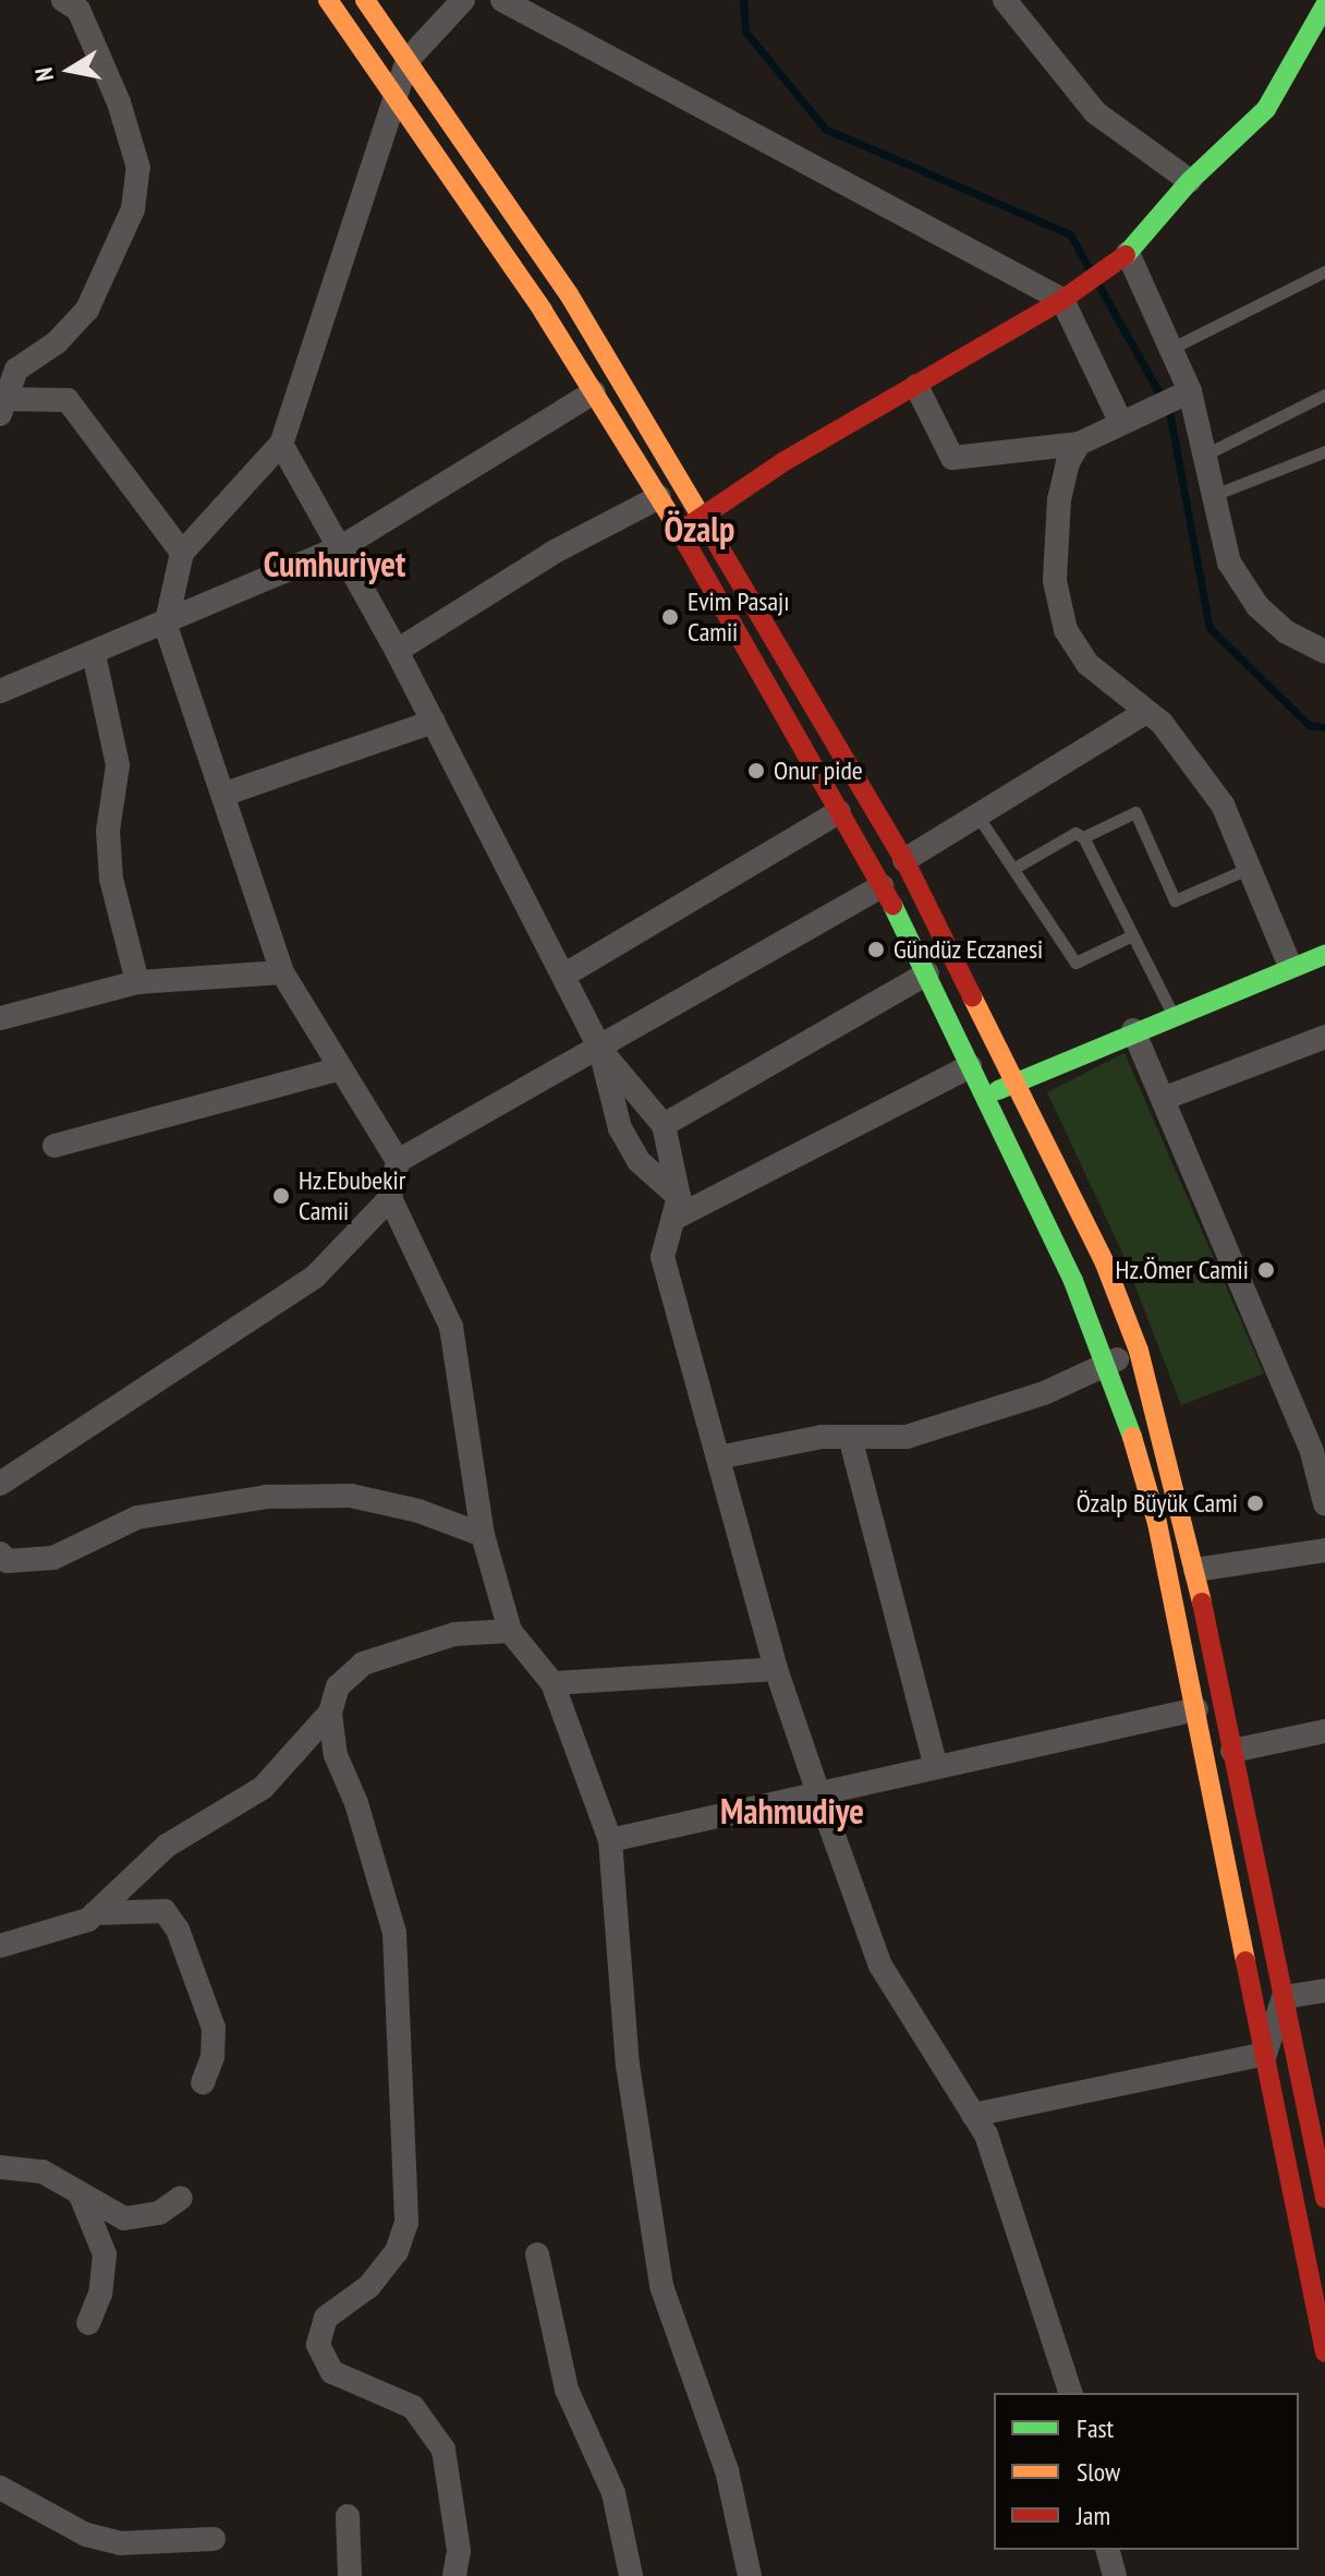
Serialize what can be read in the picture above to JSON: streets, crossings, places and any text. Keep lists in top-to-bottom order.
{
  "districts": ["Özalp", "Cumhuriyet", "Mahmudiye"],
  "places": [
    "Evim Pasajı Camii",
    "Onur pide",
    "Gündüz Eczanesi",
    "Hz.Ebubekir Camii",
    "Hz.Ömer Camii",
    "Özalp Büyük Cami"
  ],
  "legend": ["Fast", "Slow", "Jam"],
  "north": "left"
}
